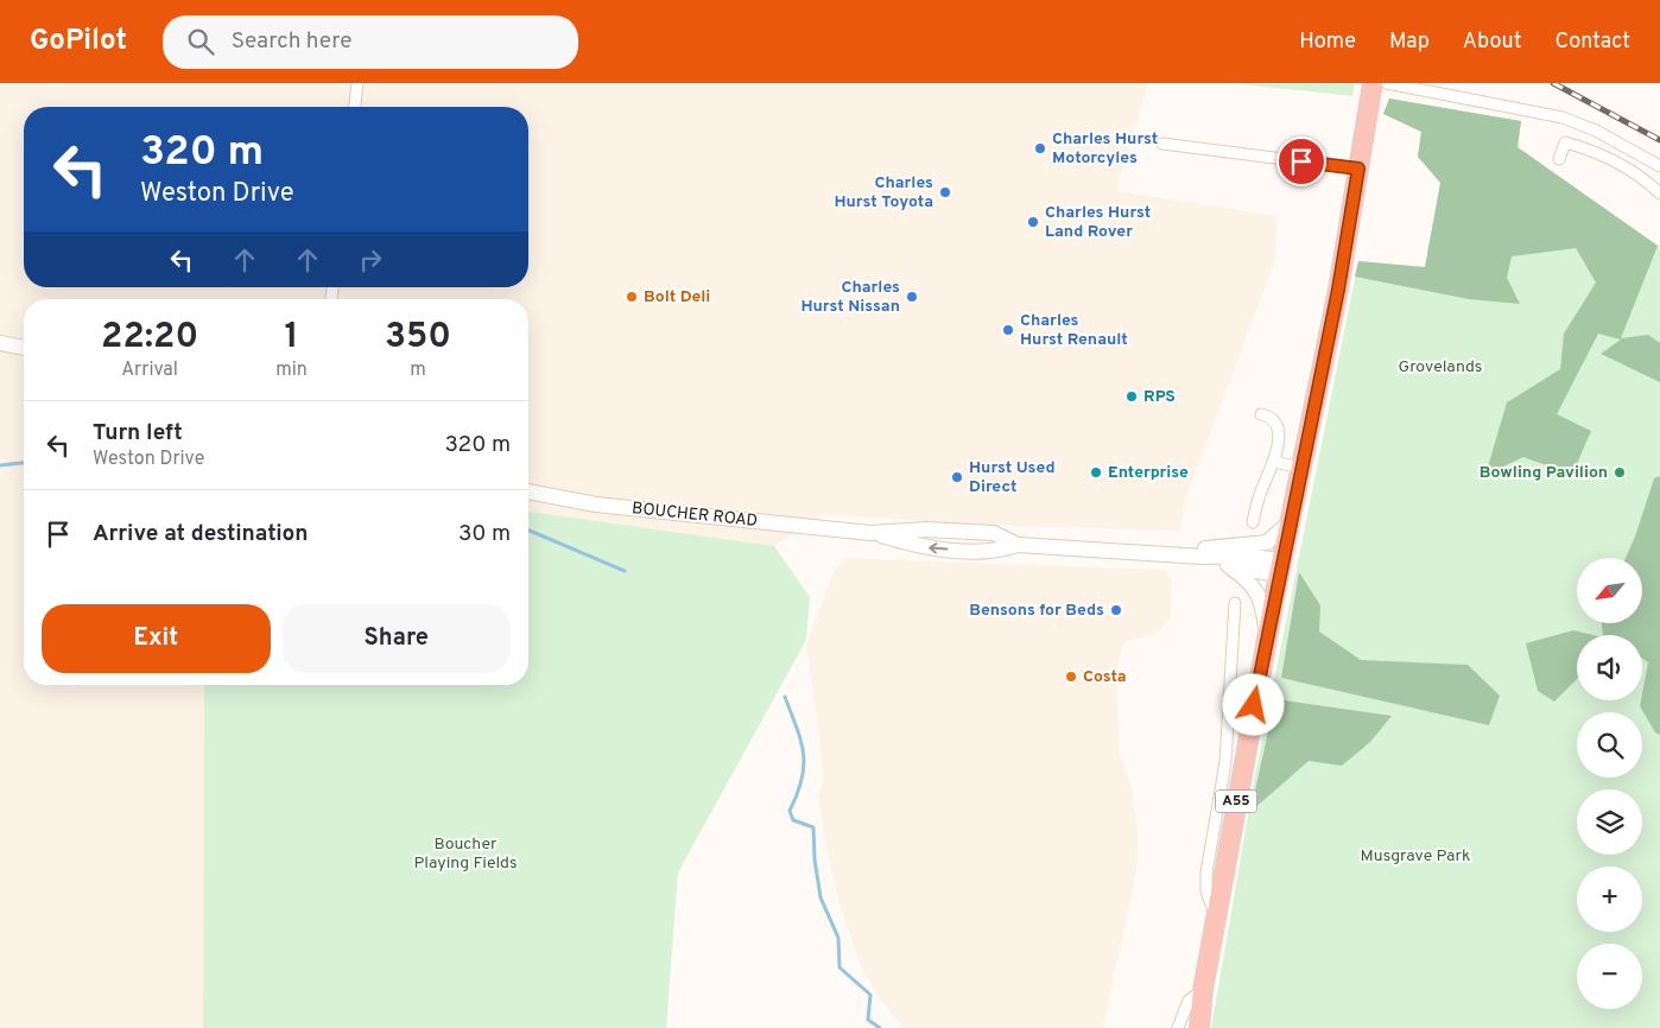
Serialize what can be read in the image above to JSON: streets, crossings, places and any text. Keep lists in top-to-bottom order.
{
  "streets": {
    "highway": ["A55"],
    "street": ["BOUCHER ROAD"]
  },
  "crossings": [
    ["BOUCHER ROAD", "A55"]
  ],
  "parks": ["Grovelands", "Boucher Playing Fields", "Musgrave Park"],
  "places": [
    "Charles Hurst Motorcyles",
    "Charles Hurst Toyota",
    "Charles Hurst Land Rover",
    "Bolt Deli",
    "Charles Hurst Nissan",
    "Charles Hurst Renault",
    "RPS",
    "Enterprise",
    "Bowling Pavilion",
    "Hurst Used Direct",
    "Bensons for Beds",
    "Costa"
  ],
  "north": "bottom left",
  "page": {
    "header": "GoPilot",
    "search": "Search here",
    "nav": [
      "Home",
      "Map",
      "About",
      "Contact"
    ],
    "turn": ["320 m", "Weston Drive"],
    "eta": [
      "22:20",
      "Arrival",
      "1",
      "min",
      "350",
      "m"
    ],
    "list": [
      {
        "name": "Turn left",
        "note": "Weston Drive",
        "value": "320 m"
      },
      {
        "name": "Arrive at destination",
        "value": "30 m"
      }
    ],
    "map_buttons": ["+", "−"],
    "buttons": ["Exit", "Share"]
  }
}
